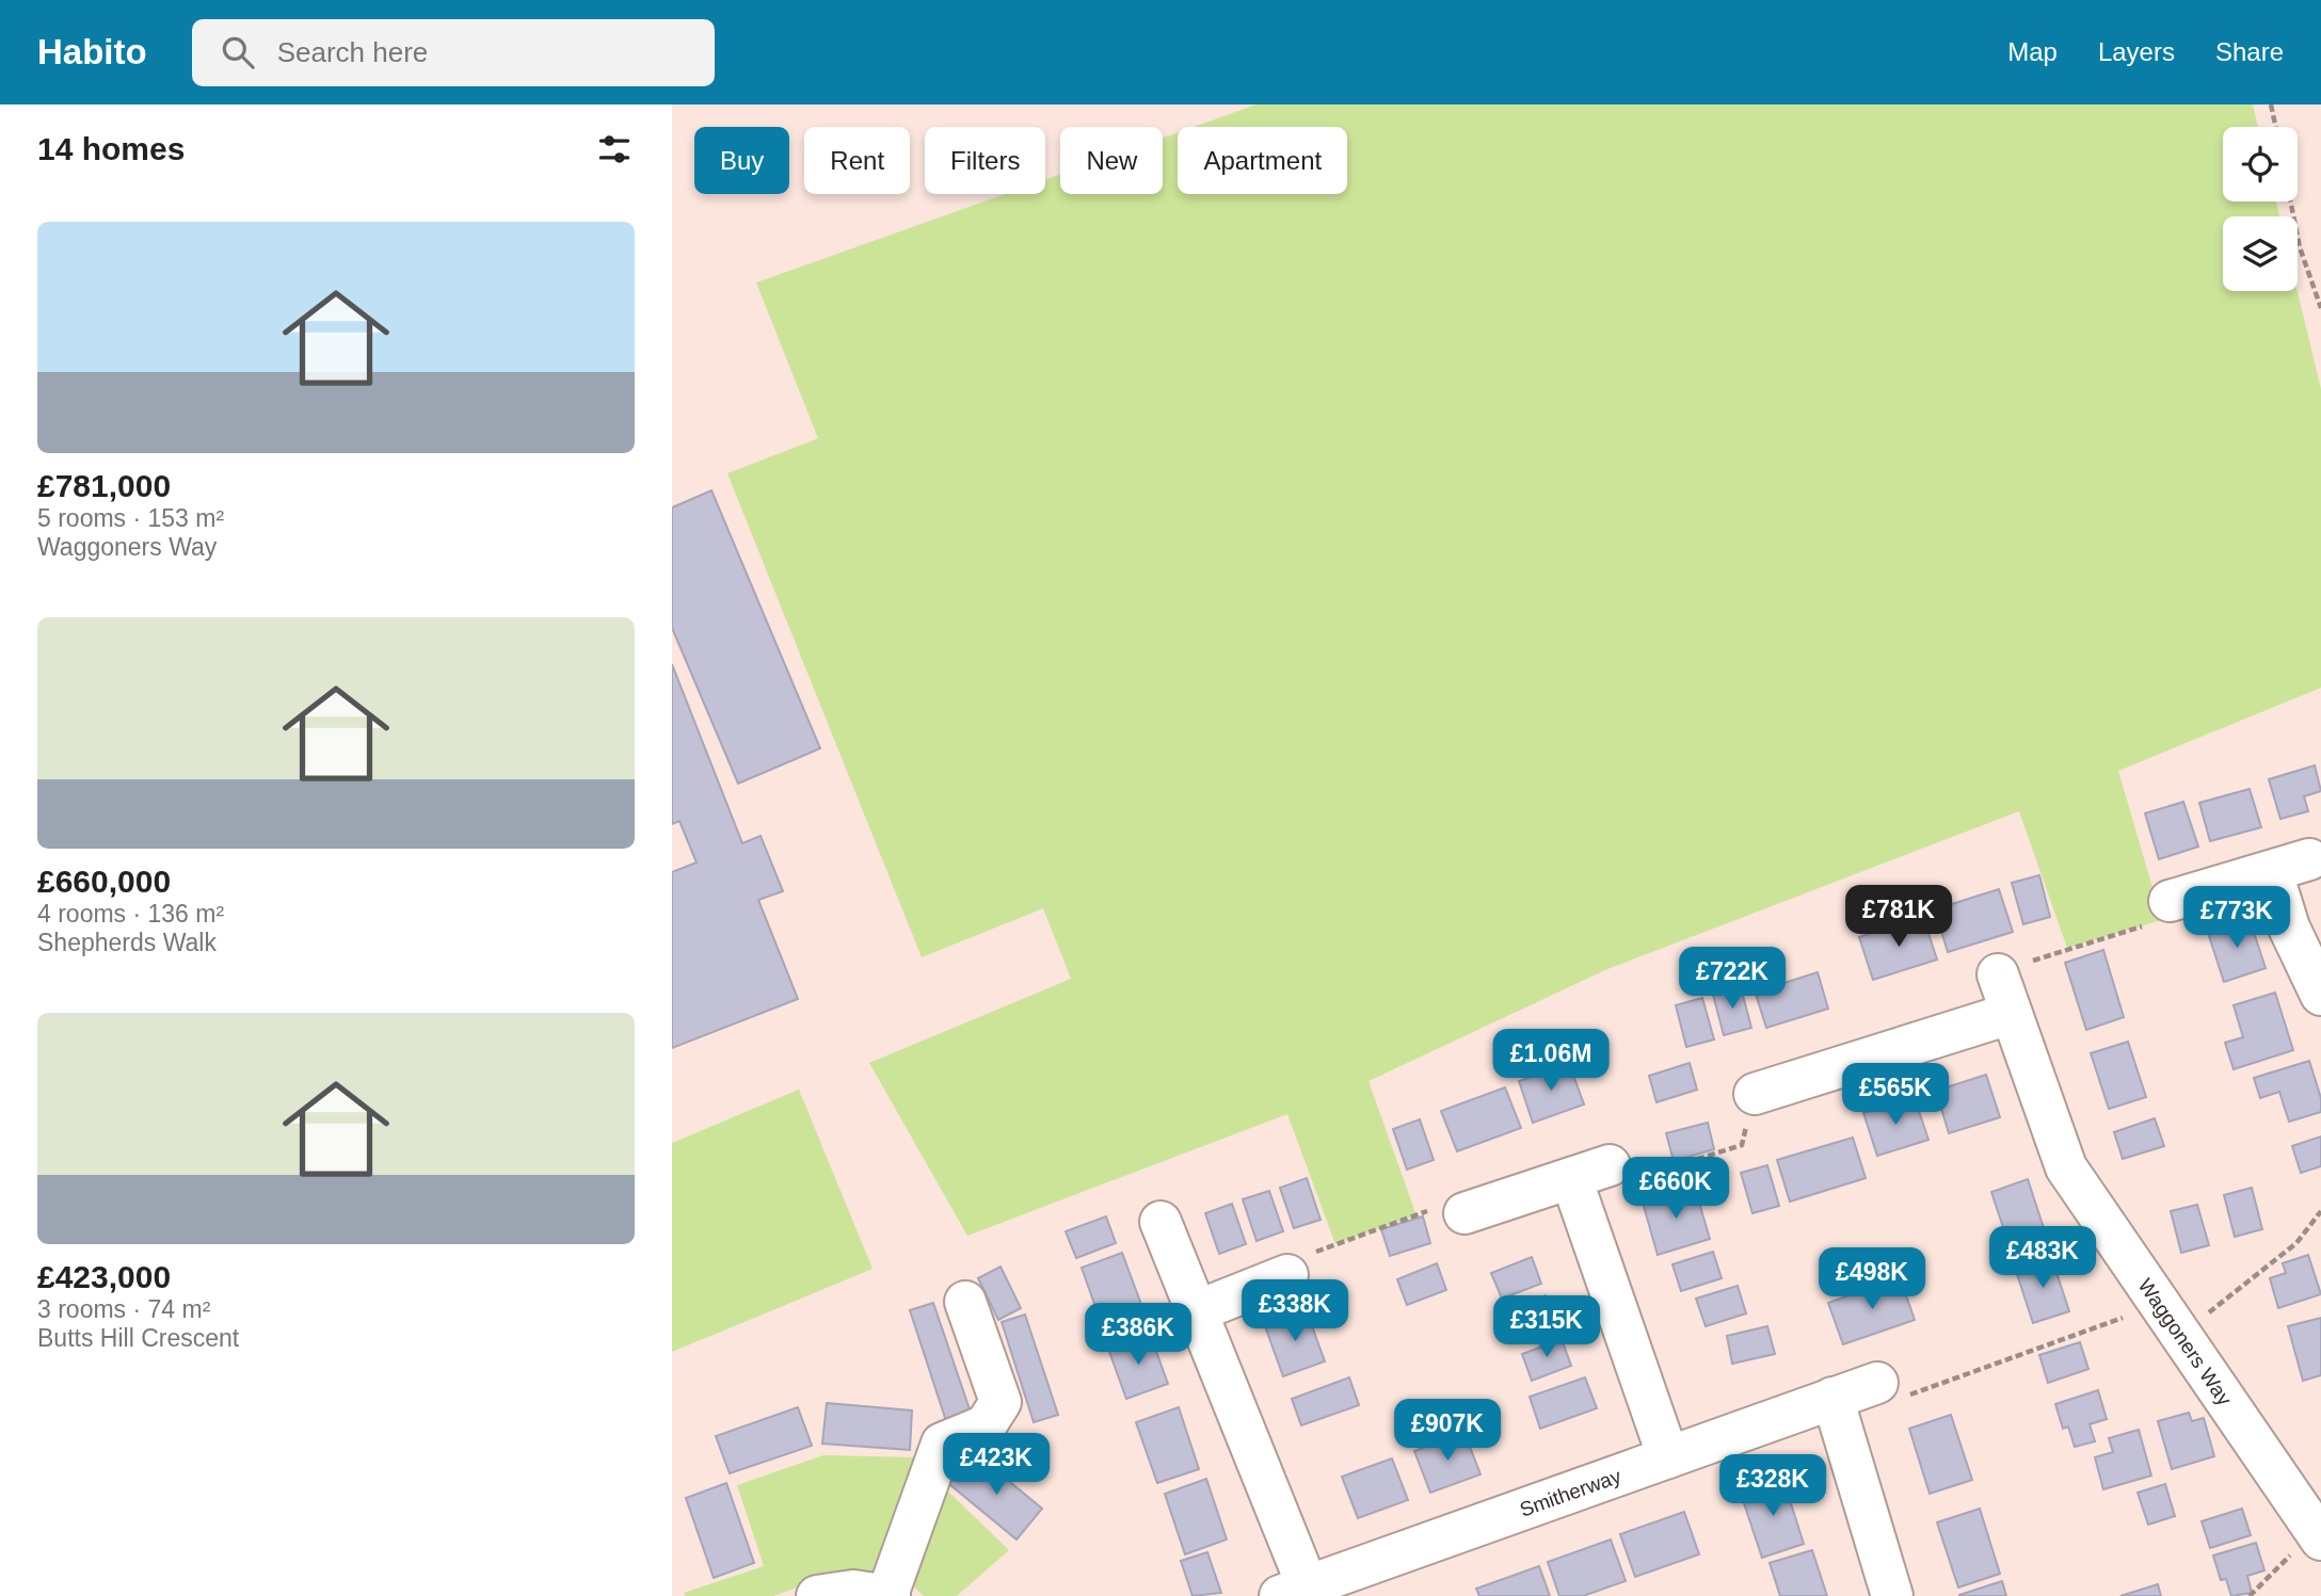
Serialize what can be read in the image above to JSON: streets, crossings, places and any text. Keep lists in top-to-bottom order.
{
  "streets": {
    "street": ["Waggoners Way", "Smitherway"]
  },
  "page": {
    "header": "Habito",
    "search": "Search here",
    "nav": ["Map", "Layers", "Share"],
    "heading": "14 homes",
    "chip": [
      "Buy",
      "Rent",
      "Filters",
      "New",
      "Apartment"
    ],
    "list": [
      {
        "name": "£781,000",
        "note": "5 rooms · 153 m² · Waggoners Way"
      },
      {
        "name": "£660,000",
        "note": "4 rooms · 136 m² · Shepherds Walk"
      },
      {
        "name": "£423,000",
        "note": "3 rooms · 74 m² · Butts Hill Crescent"
      }
    ],
    "price": [
      "£781K",
      "£773K",
      "£722K",
      "£1.06M",
      "£565K",
      "£660K",
      "£483K",
      "£498K",
      "£338K",
      "£315K",
      "£386K",
      "£907K",
      "£423K",
      "£328K"
    ]
  }
}
